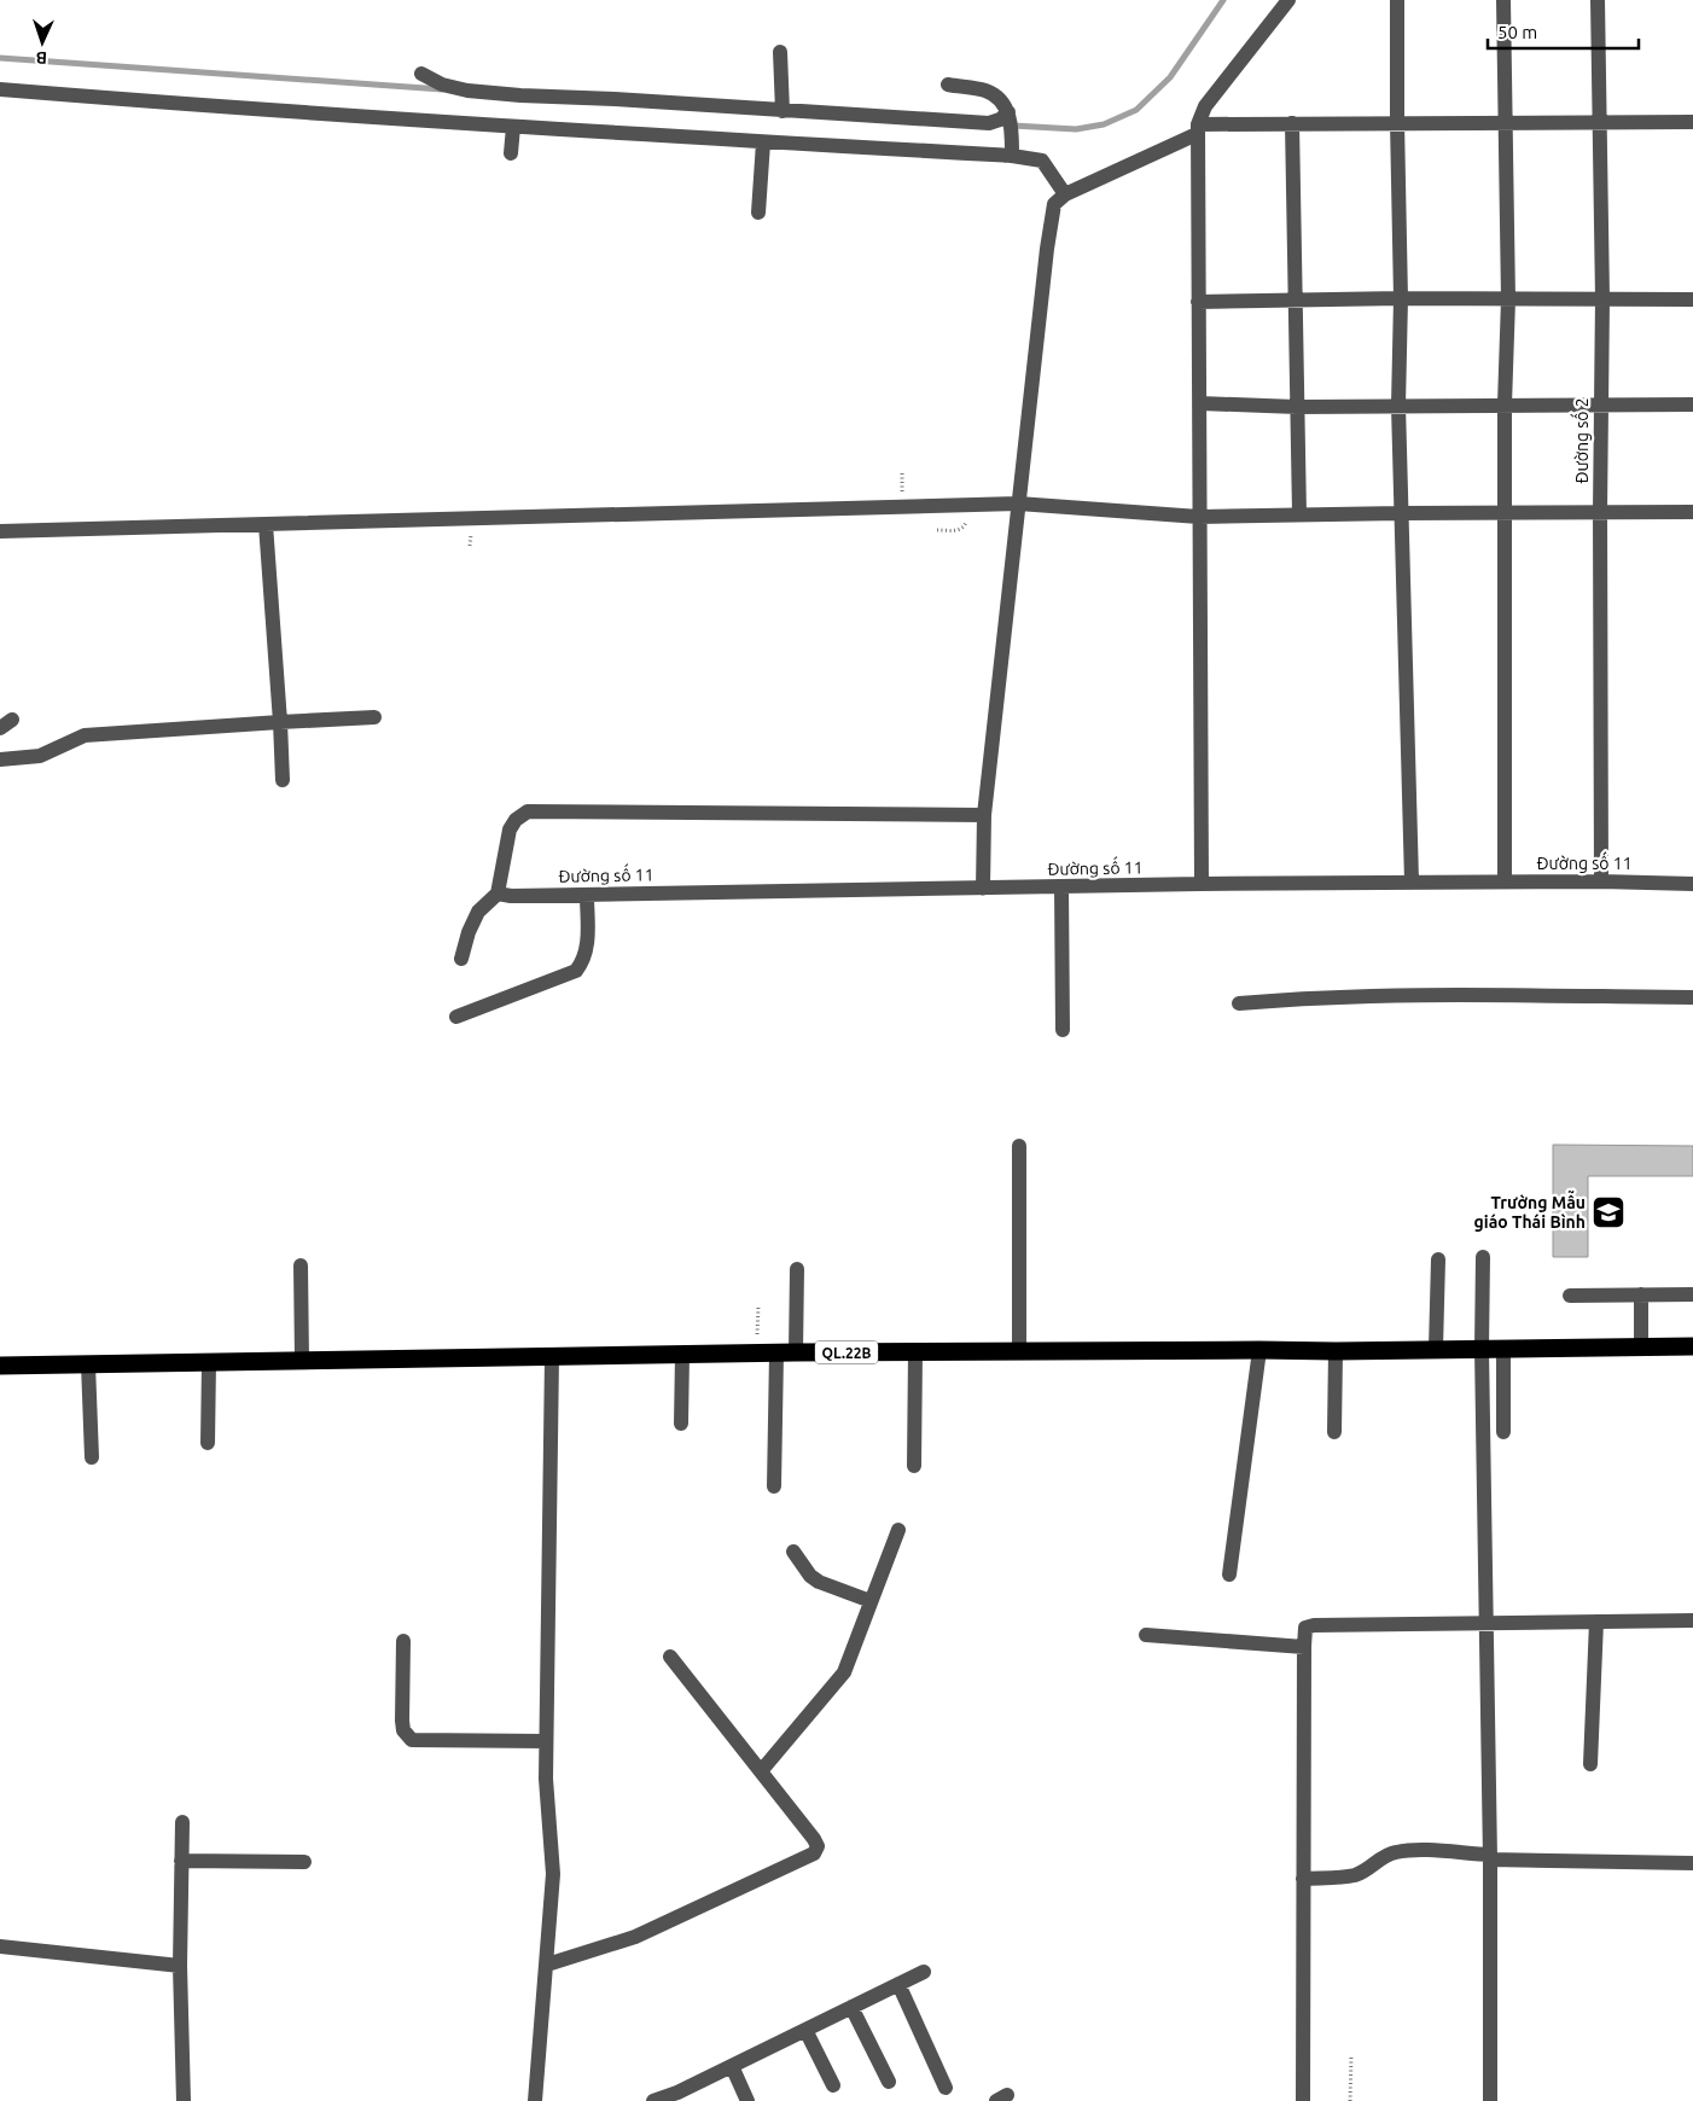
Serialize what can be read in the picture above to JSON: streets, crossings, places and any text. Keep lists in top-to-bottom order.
{
  "streets": {
    "highway": ["QL.22B"],
    "street": ["Đường số 2", "Đường số 11"]
  },
  "crossings": [
    ["Đường số 2", "Đường số 11"]
  ],
  "places": {
    "school or university": ["Trường Mẫu giáo Thái Bình"]
  },
  "scale_bar": "50 m",
  "north": "bottom"
}
